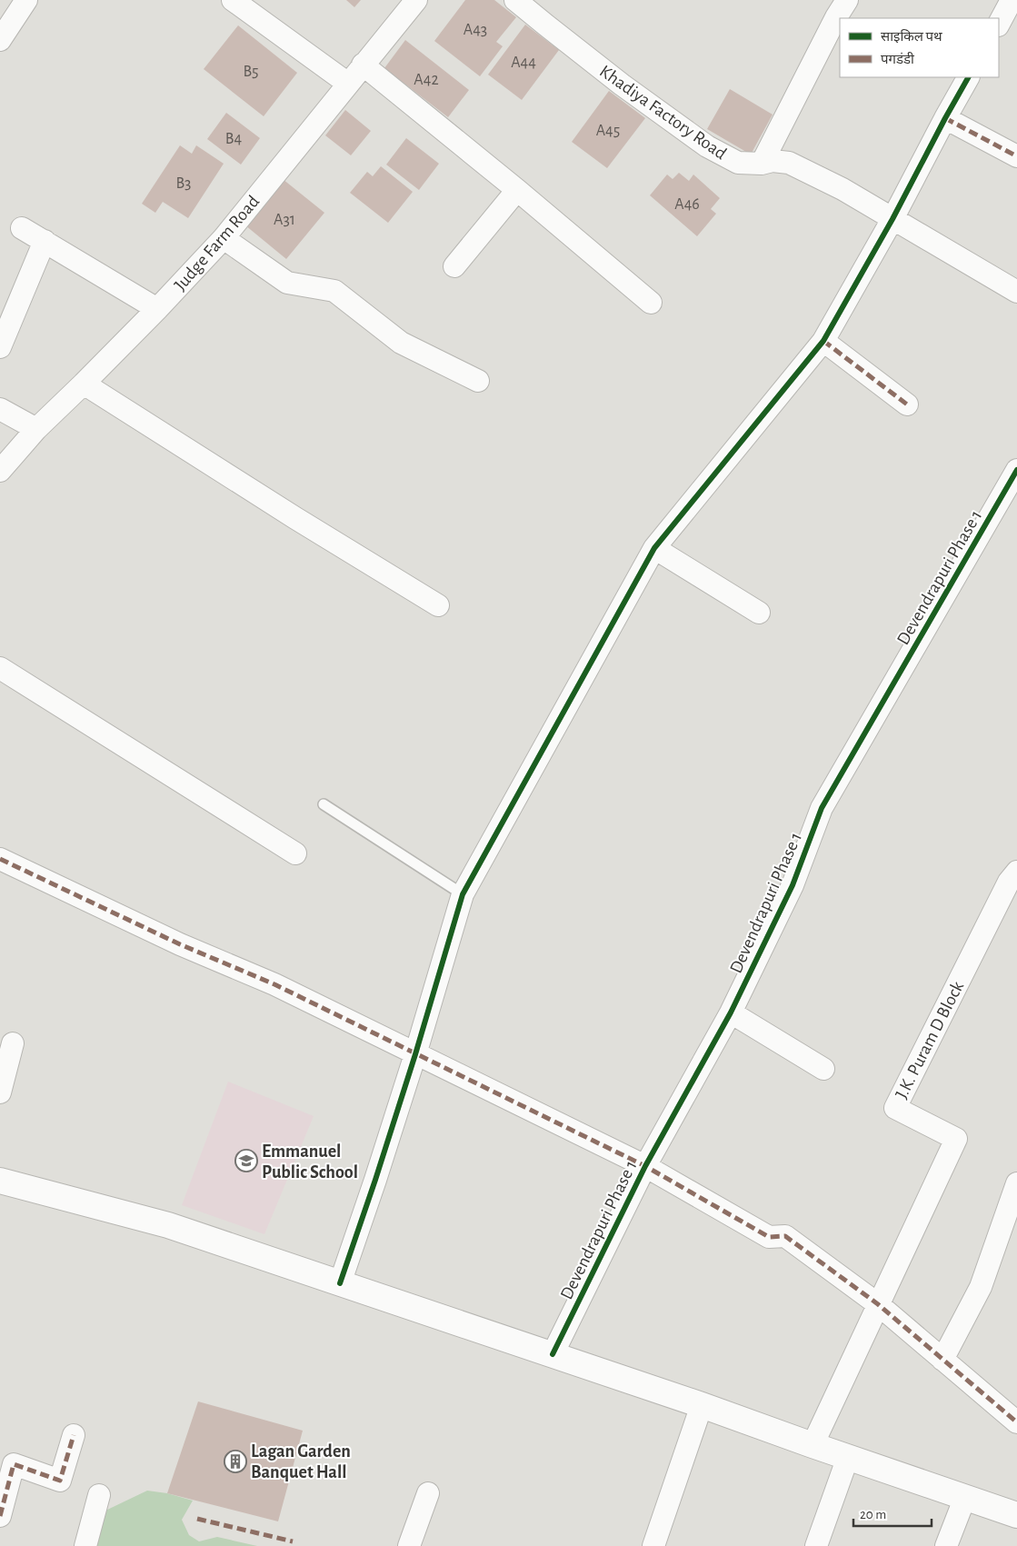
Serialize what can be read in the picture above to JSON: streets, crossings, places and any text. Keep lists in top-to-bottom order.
{
  "streets": {
    "street": [
      "Khadiya Factory Road",
      "Judge Farm Road",
      "Devendrapuri Phase 1",
      "J.K. Puram D Block"
    ]
  },
  "places": {
    "school or university": ["Emmanuel Public School"],
    "building": ["Lagan Garden Banquet Hall"]
  },
  "house_numbers": [
    "A43",
    "A44",
    "B5",
    "A42",
    "A45",
    "B4",
    "B3",
    "A46",
    "A31"
  ],
  "legend": ["साइकिल पथ", "पगडंडी"],
  "scale_bar": "20 m"
}
